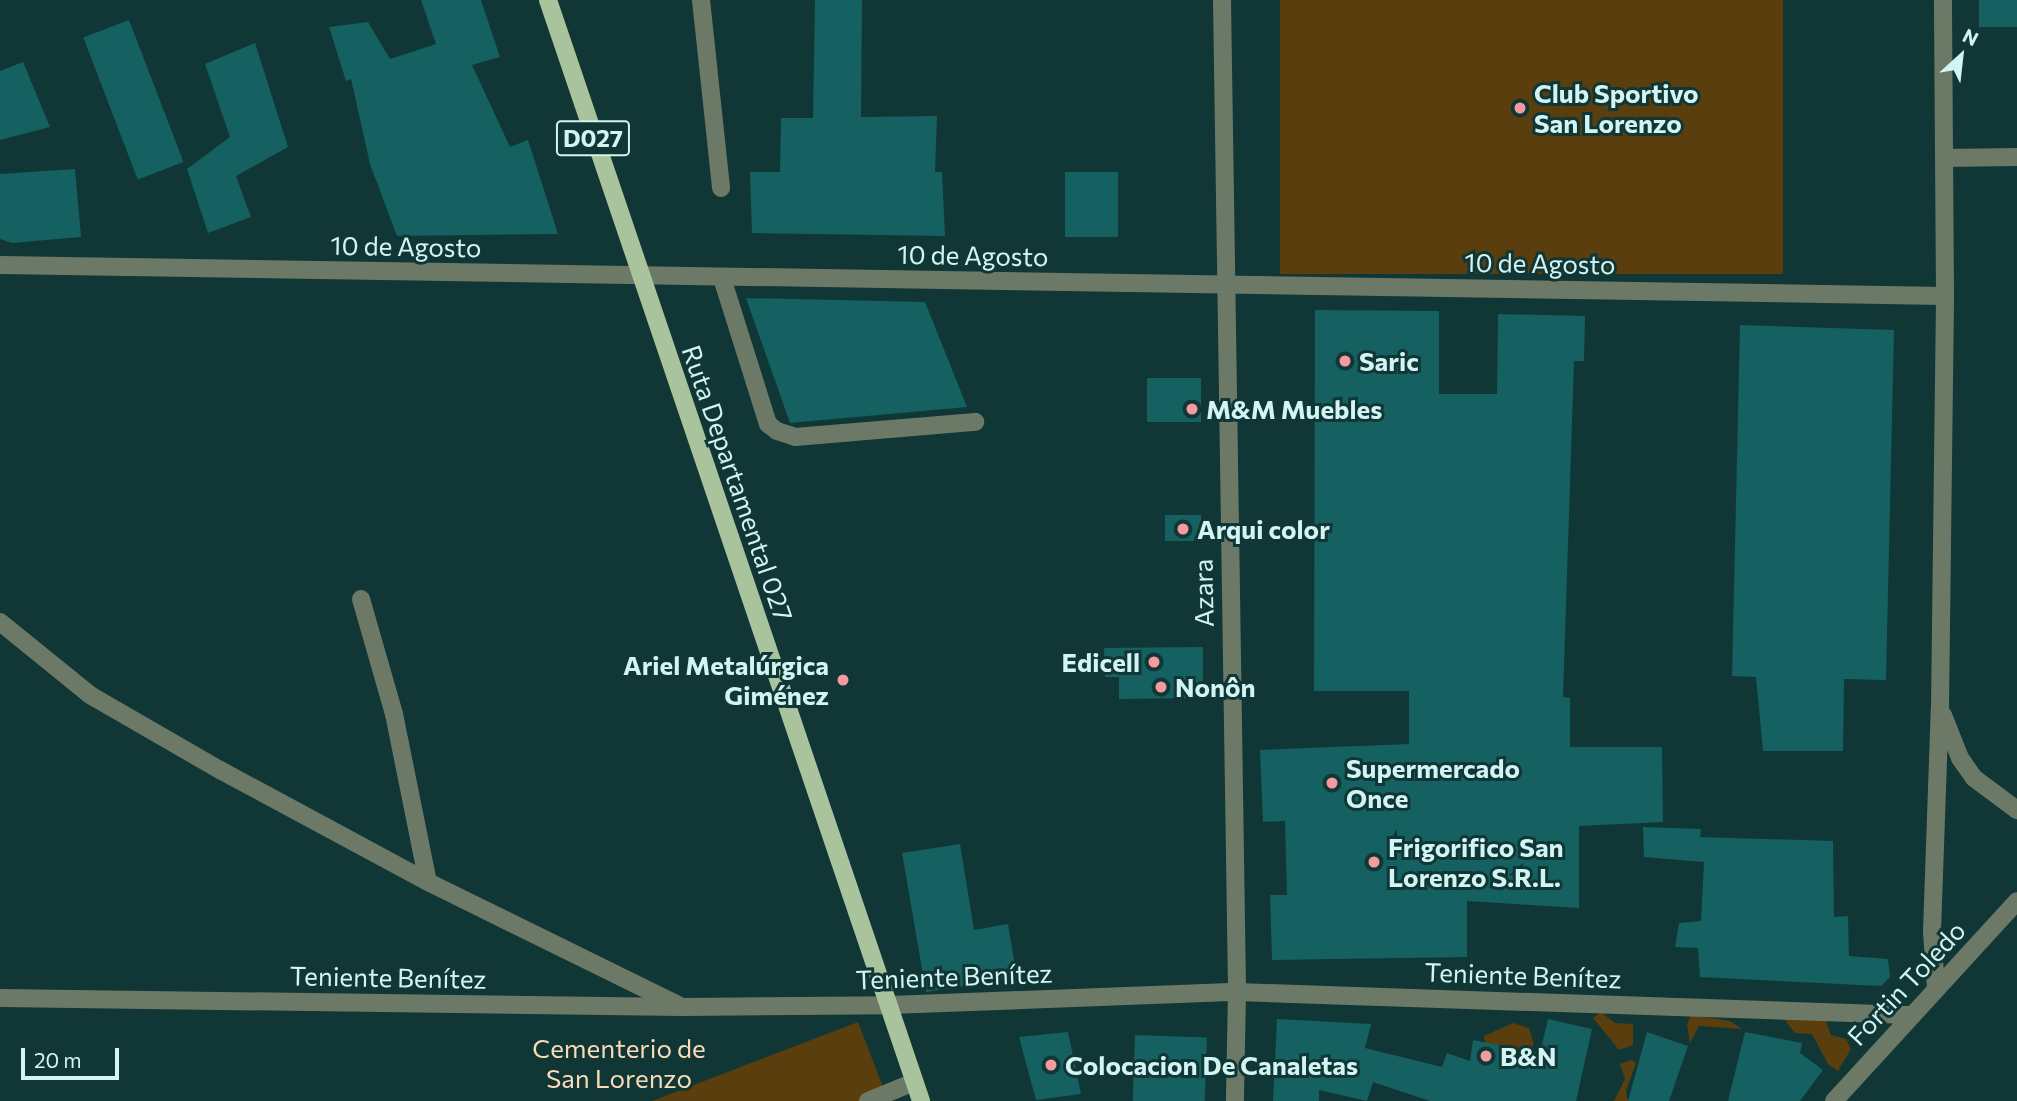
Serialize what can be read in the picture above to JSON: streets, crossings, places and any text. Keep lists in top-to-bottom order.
{
  "streets": {
    "main road": ["D027", "Ruta Departamental 027"],
    "street": [
      "10 de Agosto",
      "Azara",
      "Teniente Benítez",
      "Fortin Toledo"
    ]
  },
  "crossings": [
    ["10 de Agosto", "Ruta Departamental 027"],
    ["10 de Agosto", "Azara"],
    ["Ruta Departamental 027", "Teniente Benítez"],
    ["Azara", "Teniente Benítez"],
    ["Teniente Benítez", "Fortin Toledo"]
  ],
  "parks": ["Cementerio de San Lorenzo"],
  "places": [
    "Club Sportivo San Lorenzo",
    "Saric",
    "M&M Muebles",
    "Arqui color",
    "Edicell",
    "Ariel Metalúrgica Giménez",
    "Nonôn",
    "Supermercado Once",
    "Frigorifico San Lorenzo S.R.L.",
    "B&N",
    "Colocacion De Canaletas"
  ],
  "scale_bar": "20 m",
  "north": "top right"
}
